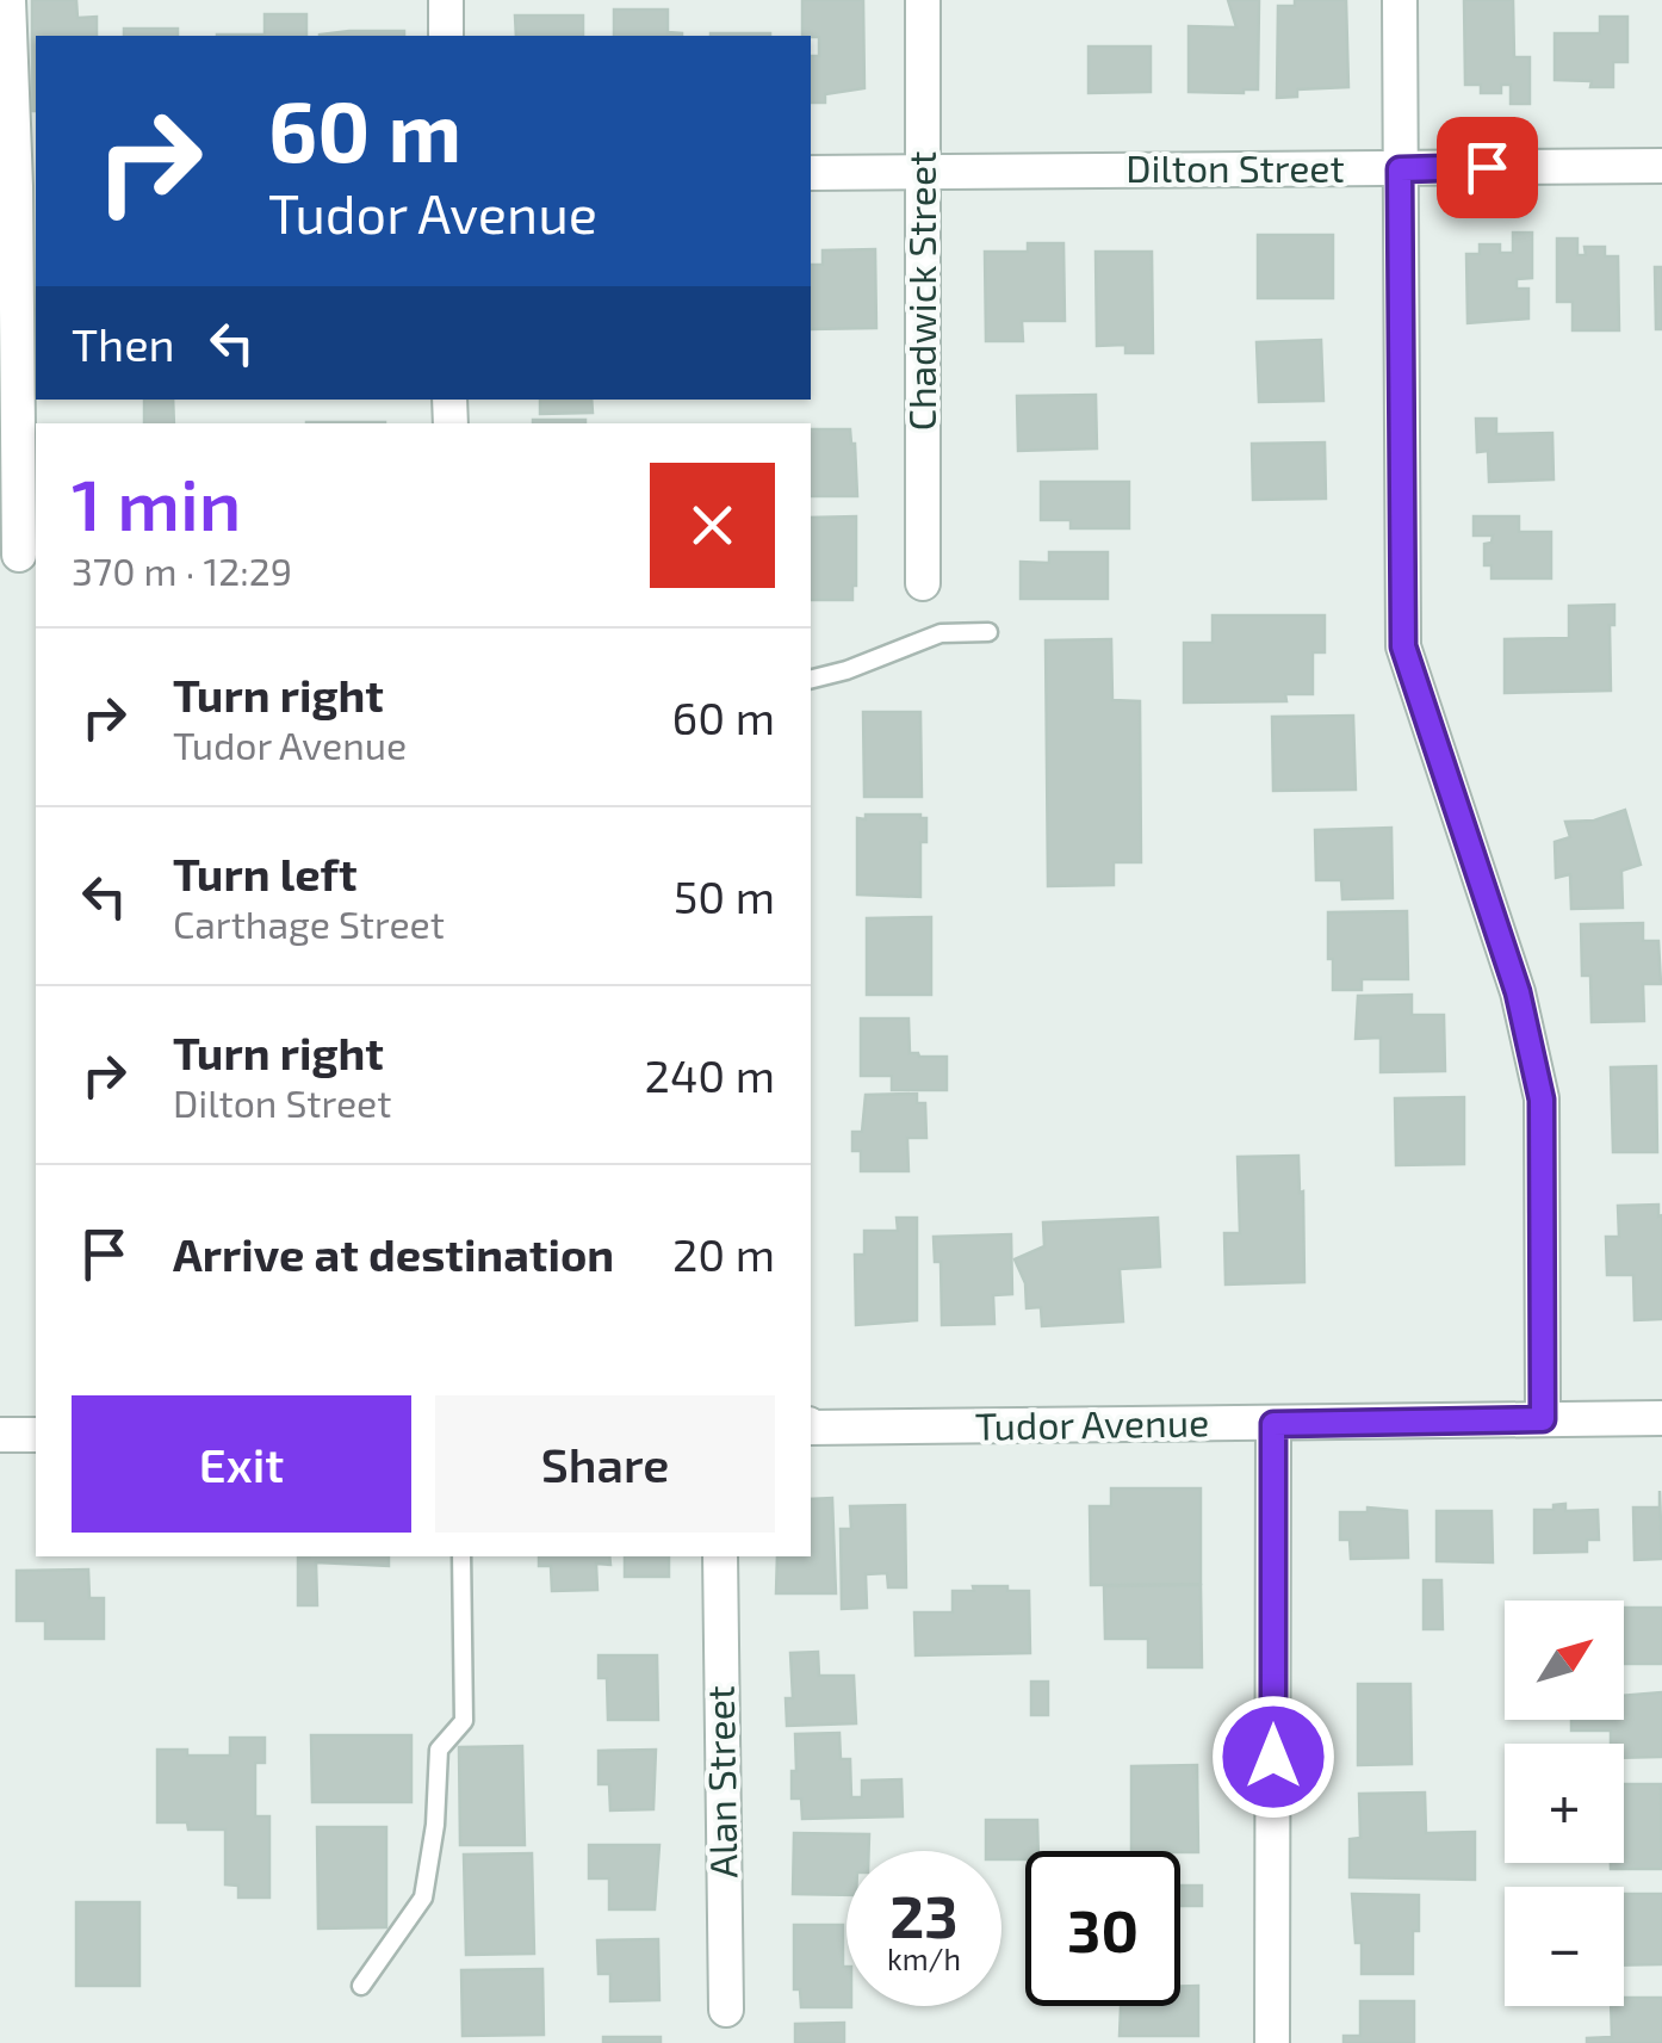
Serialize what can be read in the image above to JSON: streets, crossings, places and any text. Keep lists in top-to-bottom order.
{
  "streets": {
    "street": [
      "Dilton Street",
      "Chadwick Street",
      "Tudor Avenue",
      "Alan Street"
    ]
  },
  "crossings": [
    ["Dilton Street", "Chadwick Street"]
  ],
  "north": "top right",
  "page": {
    "turn": ["60 m", "Tudor Avenue"],
    "then": "Then",
    "heading": ["1 min", "370 m · 12:29"],
    "list": [
      {
        "name": "Turn right",
        "note": "Tudor Avenue",
        "value": "60 m"
      },
      {
        "name": "Turn left",
        "note": "Carthage Street",
        "value": "50 m"
      },
      {
        "name": "Turn right",
        "note": "Dilton Street",
        "value": "240 m"
      },
      {
        "name": "Arrive at destination",
        "value": "20 m"
      }
    ],
    "buttons": ["Exit", "Share"],
    "map_buttons": ["+", "−"],
    "speed": "23 km/h",
    "limit": "30"
  }
}
